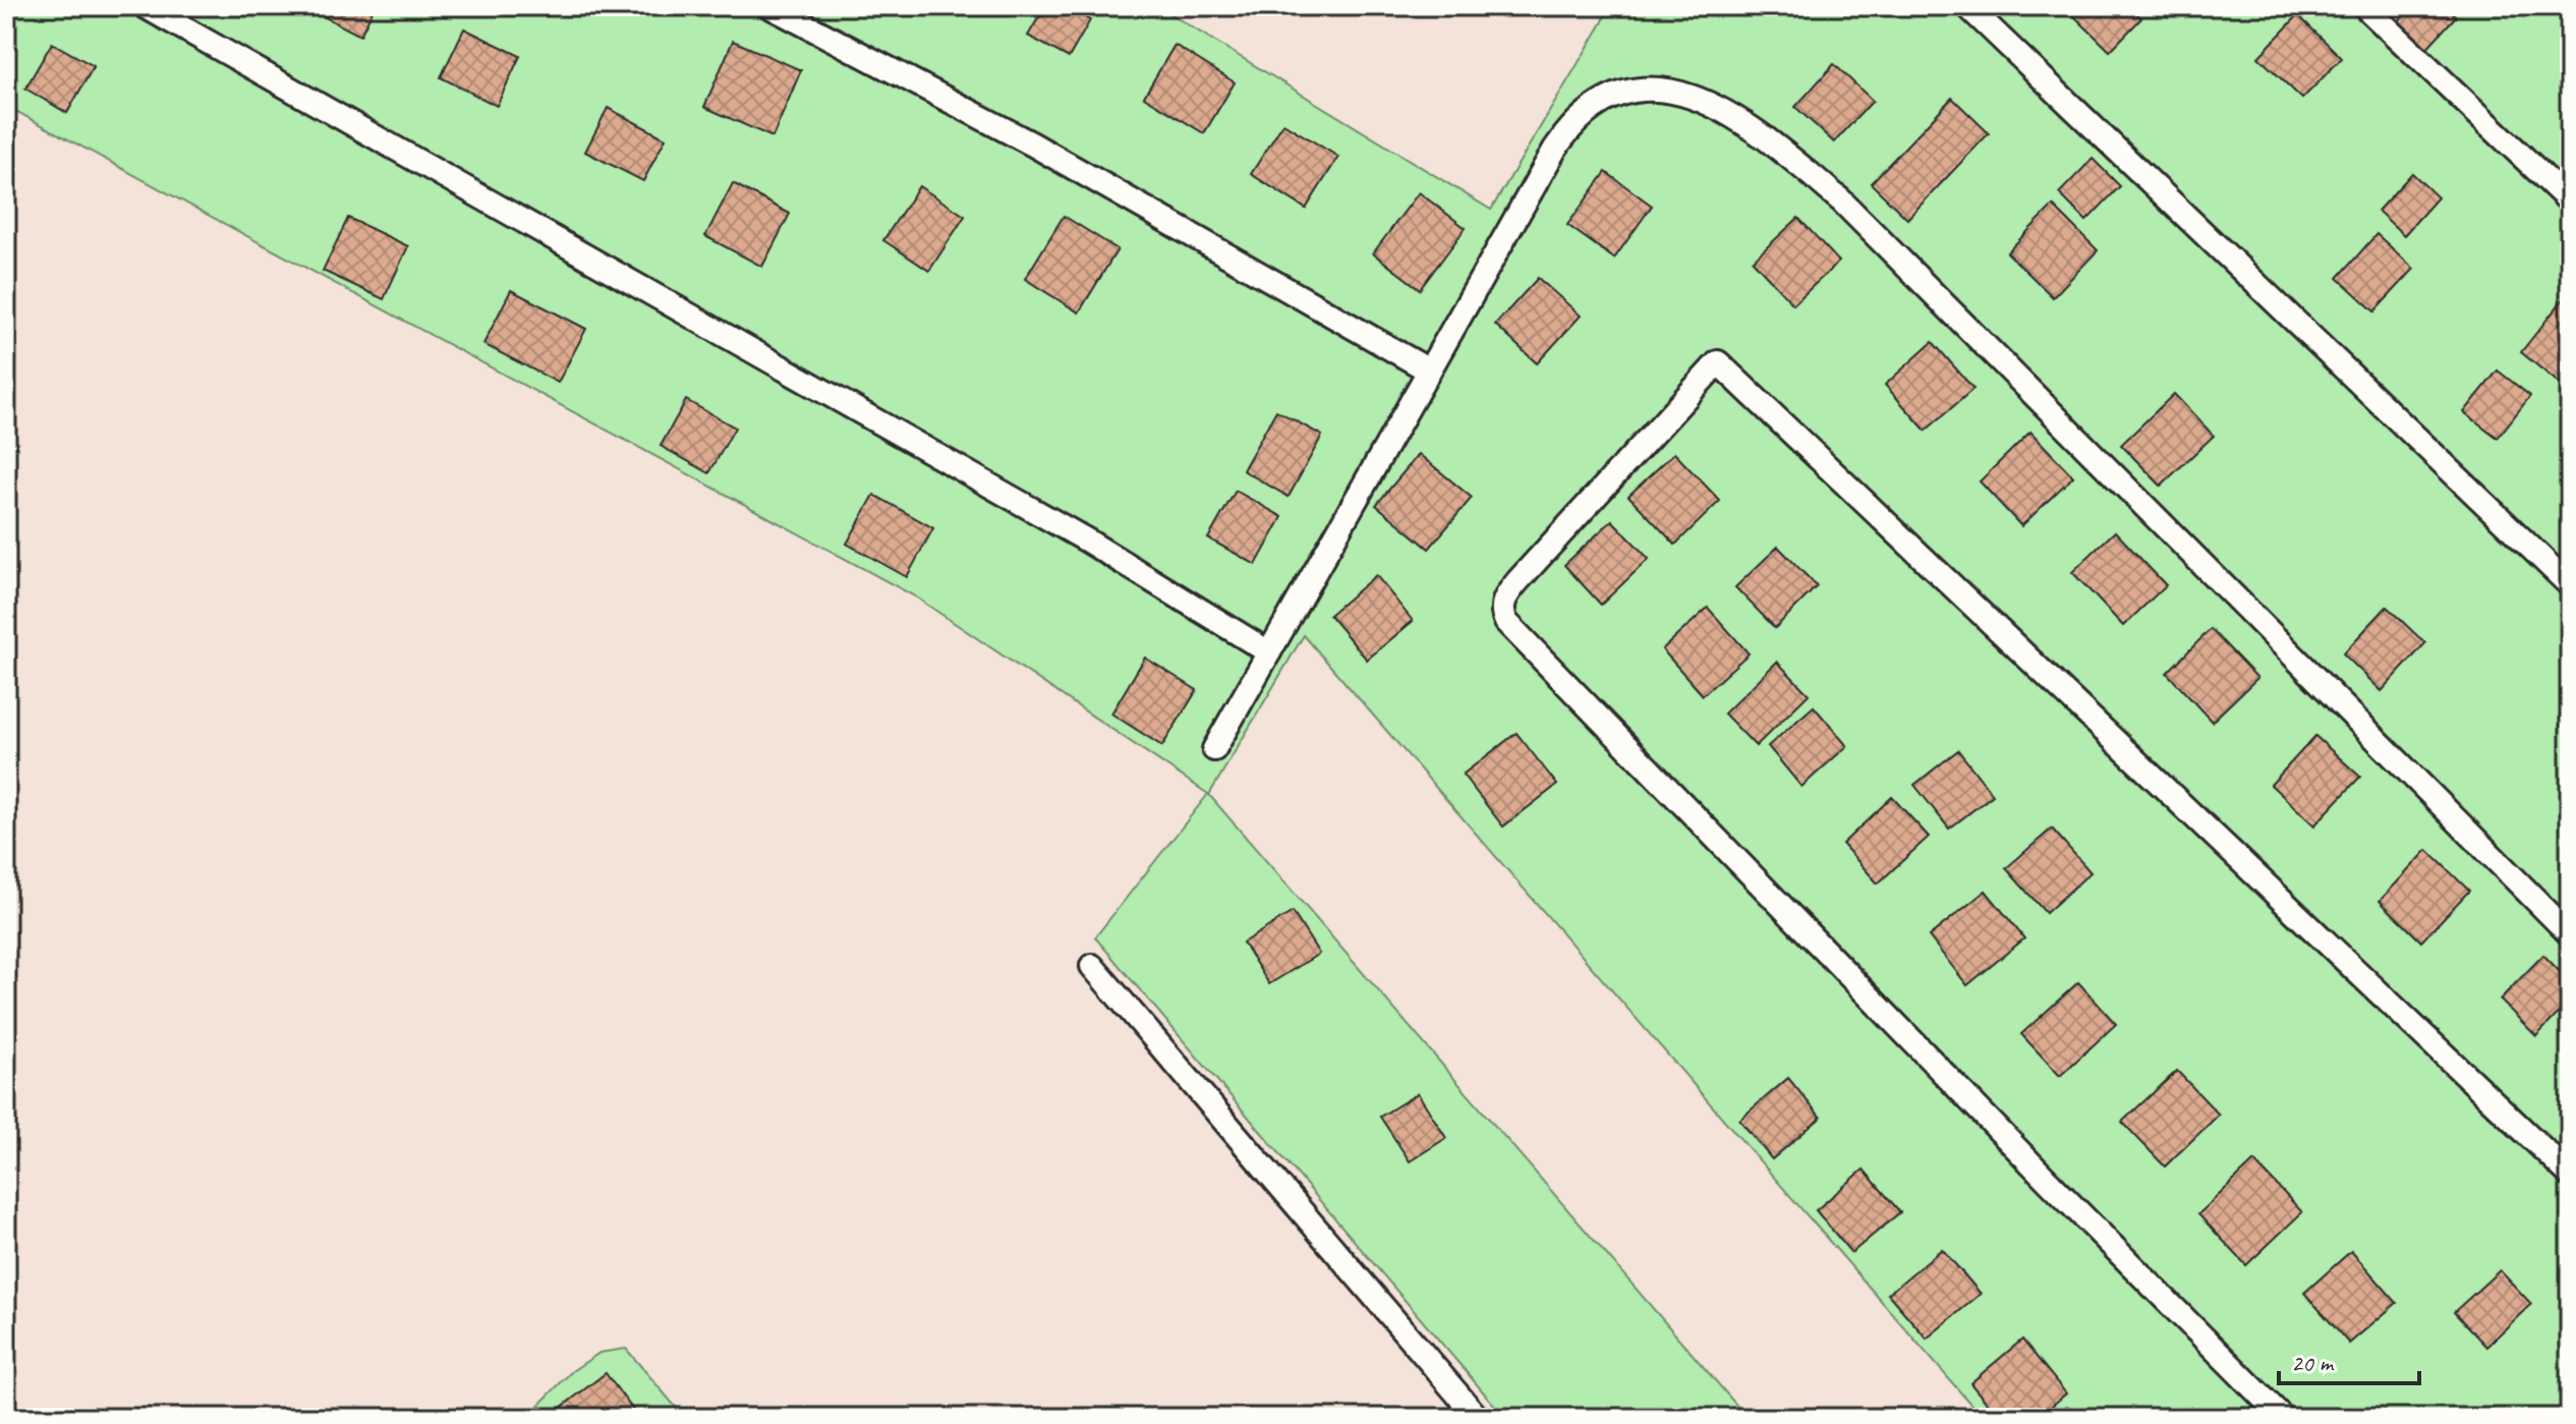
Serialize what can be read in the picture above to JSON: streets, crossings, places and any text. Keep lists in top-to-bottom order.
{
  "scale_bar": "20 m"
}
